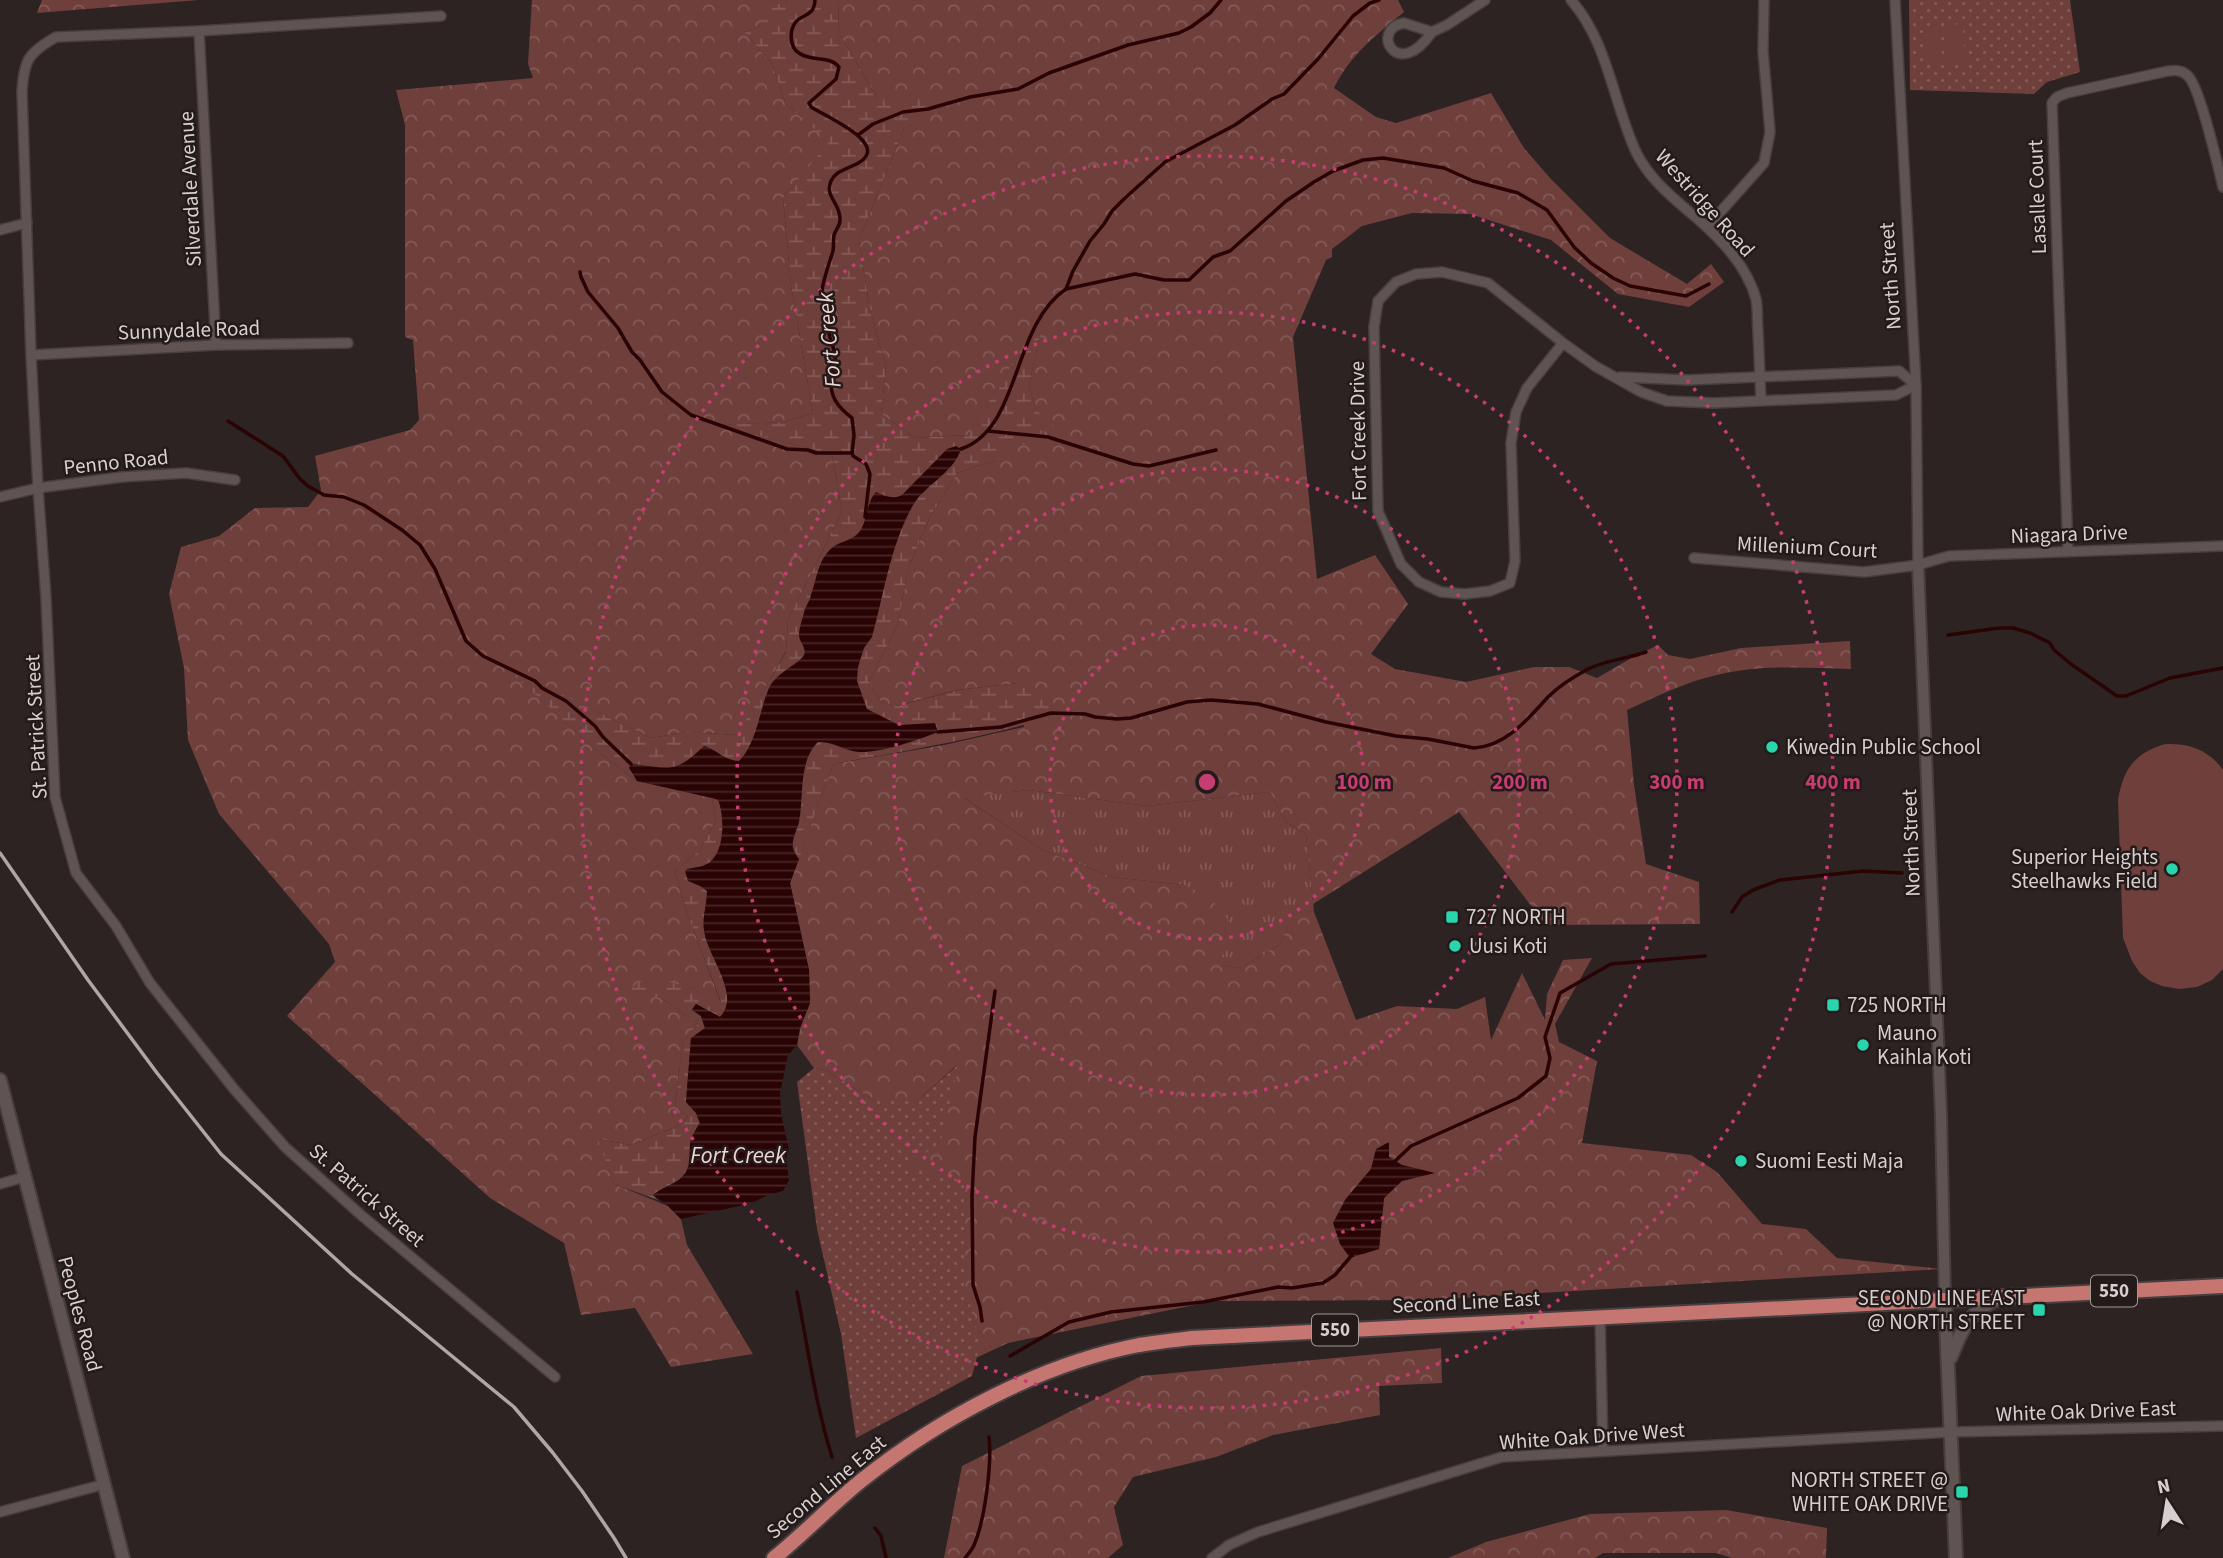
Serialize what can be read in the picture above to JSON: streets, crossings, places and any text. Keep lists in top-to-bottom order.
{
  "streets": {
    "highway": ["550", "Second Line East"],
    "main road": ["North Street", "Peoples Road"],
    "street": [
      "Silverdale Avenue",
      "Lasalle Court",
      "Westridge Road",
      "Sunnydale Road",
      "Fort Creek Drive",
      "Penno Road",
      "Niagara Drive",
      "Millenium Court",
      "St. Patrick Street",
      "White Oak Drive East",
      "White Oak Drive West"
    ]
  },
  "crossings": [
    ["Silverdale Avenue", "Sunnydale Road"],
    ["Silverdale Avenue", "St. Patrick Street"],
    ["Lasalle Court", "Niagara Drive"],
    ["Westridge Road", "Fort Creek Drive"],
    ["North Street", "Fort Creek Drive"],
    ["North Street", "Niagara Drive"],
    ["North Street", "Millenium Court"],
    ["North Street", "Second Line East"],
    ["North Street", "White Oak Drive East"],
    ["North Street", "White Oak Drive West"],
    ["Sunnydale Road", "St. Patrick Street"],
    ["Penno Road", "St. Patrick Street"],
    ["Niagara Drive", "Millenium Court"],
    ["White Oak Drive East", "White Oak Drive West"]
  ],
  "water": ["Fort Creek"],
  "places": {
    "other": [
      "Kiwedin Public School",
      "Superior Heights Steelhawks Field",
      "Uusi Koti",
      "Mauno Kaihla Koti",
      "Suomi Eesti Maja"
    ],
    "transit": [
      "727 NORTH",
      "725 NORTH",
      "SECOND LINE EAST @ NORTH STREET",
      "NORTH STREET @ WHITE OAK DRIVE"
    ]
  },
  "north": "top",
  "rings": [
    "100 m",
    "200 m",
    "300 m",
    "400 m"
  ]
}
